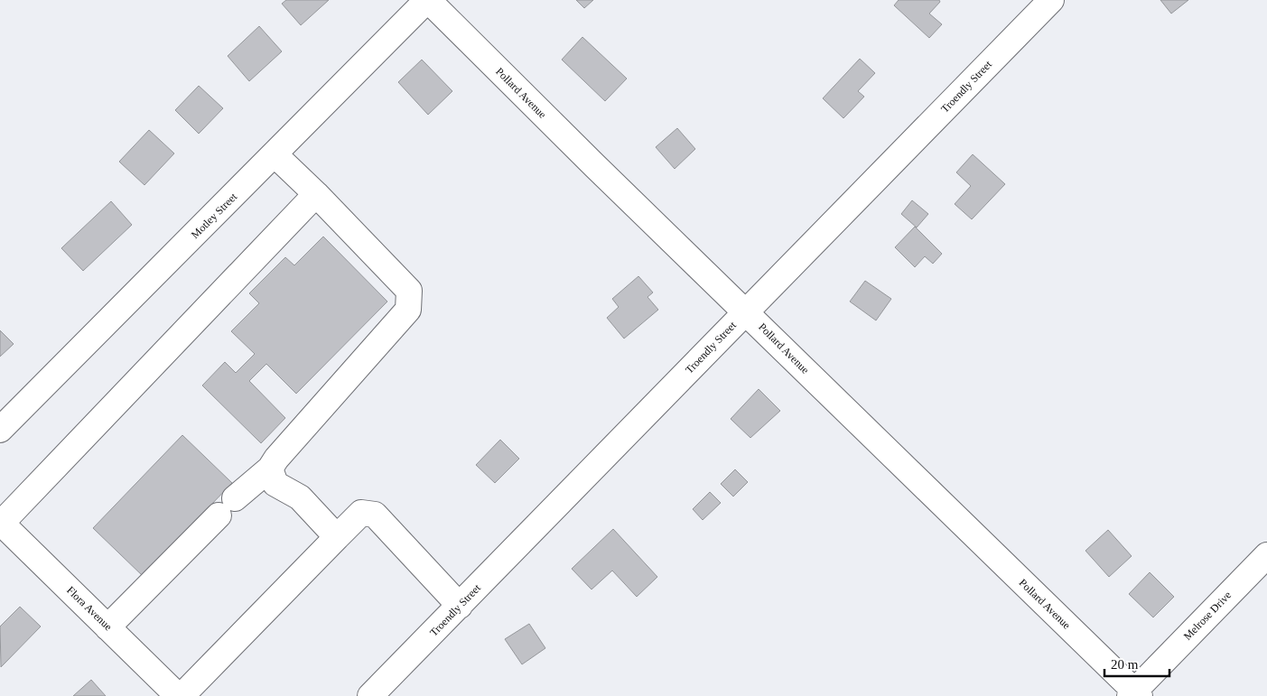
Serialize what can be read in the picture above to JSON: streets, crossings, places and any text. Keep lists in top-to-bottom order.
{
  "streets": {
    "street": [
      "Troendly Street",
      "Pollard Avenue",
      "Motley Street",
      "Flora Avenue",
      "Melrose Drive"
    ]
  },
  "crossings": [
    ["Troendly Street", "Pollard Avenue"],
    ["Pollard Avenue", "Motley Street"],
    ["Pollard Avenue", "Melrose Drive"]
  ],
  "scale_bar": "20 m"
}
